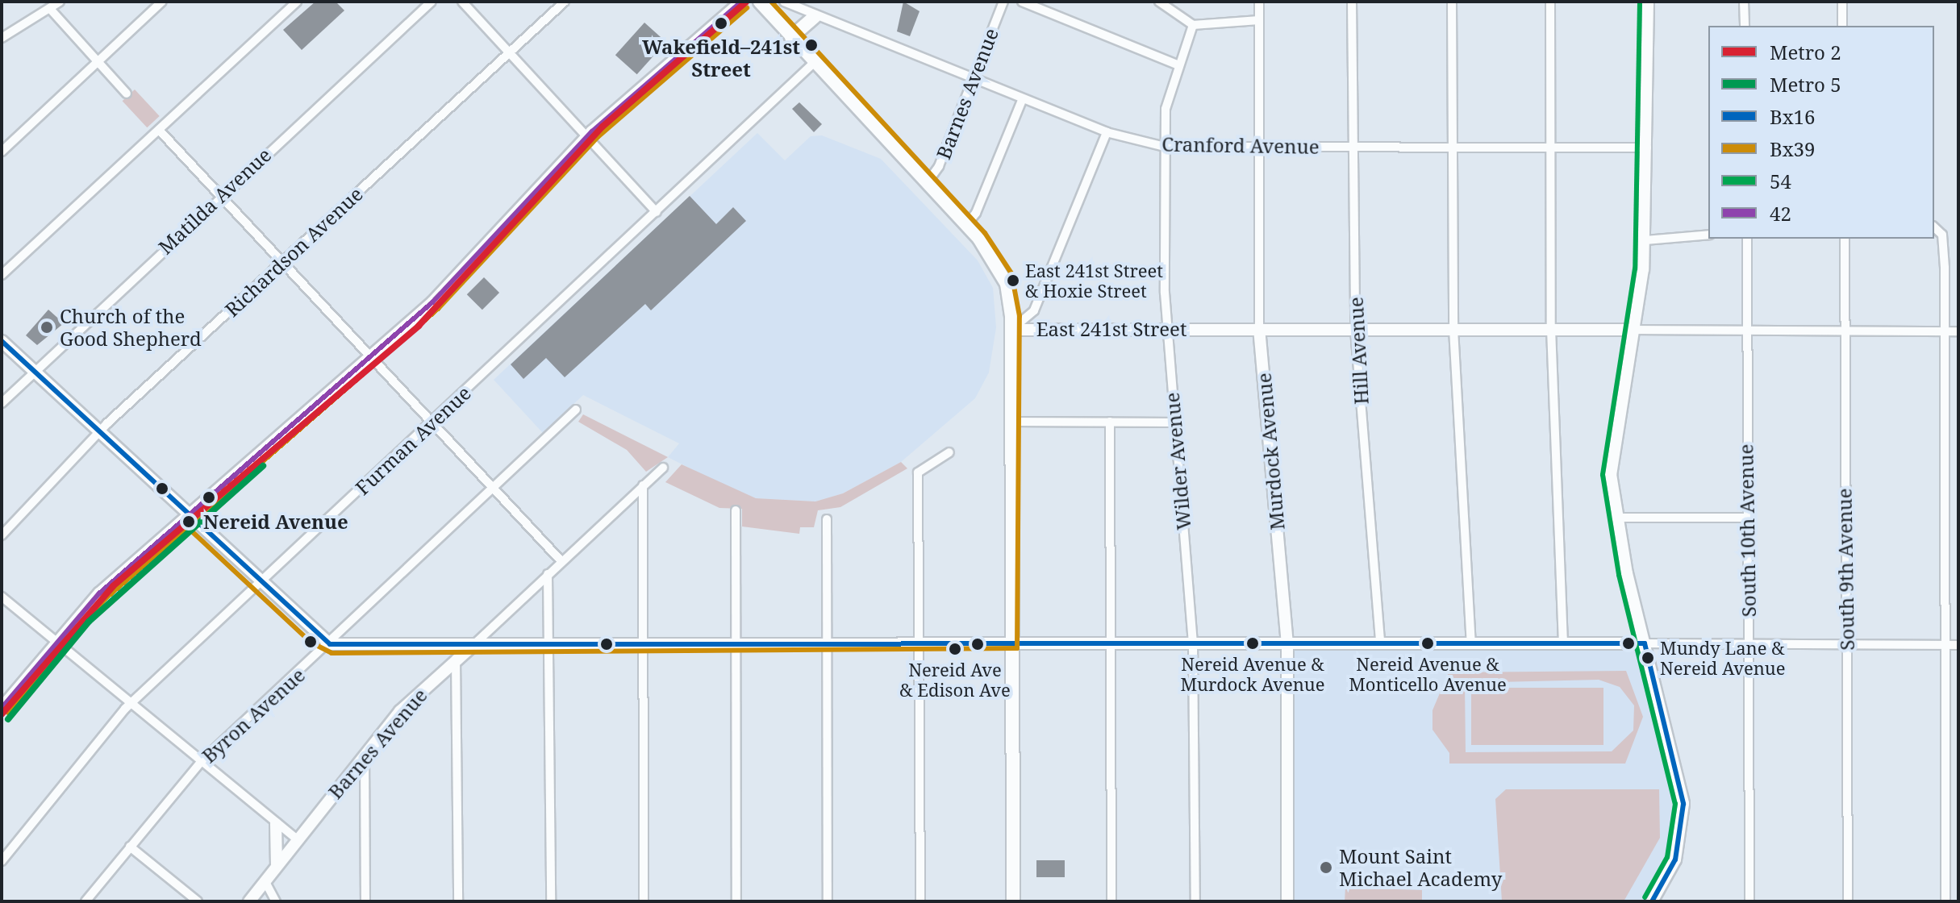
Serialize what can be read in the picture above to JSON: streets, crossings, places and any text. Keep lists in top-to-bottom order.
{
  "streets": {
    "main road": ["East 241st Street"],
    "street": [
      "Barnes Avenue",
      "Cranford Avenue",
      "Matilda Avenue",
      "Richardson Avenue",
      "Hill Avenue",
      "Furman Avenue",
      "Murdock Avenue",
      "Wilder Avenue",
      "South 10th Avenue",
      "South 9th Avenue",
      "Byron Avenue"
    ]
  },
  "crossings": [
    ["Barnes Avenue", "Cranford Avenue"],
    ["Barnes Avenue", "East 241st Street"],
    ["Cranford Avenue", "Hill Avenue"],
    ["Cranford Avenue", "Murdock Avenue"],
    ["Cranford Avenue", "Wilder Avenue"],
    ["East 241st Street", "Hill Avenue"],
    ["East 241st Street", "Furman Avenue"],
    ["East 241st Street", "Murdock Avenue"],
    ["East 241st Street", "Wilder Avenue"]
  ],
  "places": [
    "Wakefield–241st Street",
    "East 241st Street & Hoxie Street",
    "Church of the Good Shepherd",
    "Nereid Avenue",
    "Nereid Avenue & Murdock Avenue",
    "Nereid Avenue & Monticello Avenue",
    "Nereid Ave & Edison Ave",
    "Mundy Lane & Nereid Avenue",
    "Mount Saint Michael Academy"
  ],
  "lines": [
    "metro line 2",
    "transit line Bx39",
    "transit line 54",
    "transit line 42",
    "transit line Bx16",
    "metro line 5"
  ],
  "legend": [
    "Metro 2",
    "Metro 5",
    "Bx16",
    "Bx39",
    "54",
    "42"
  ]
}
